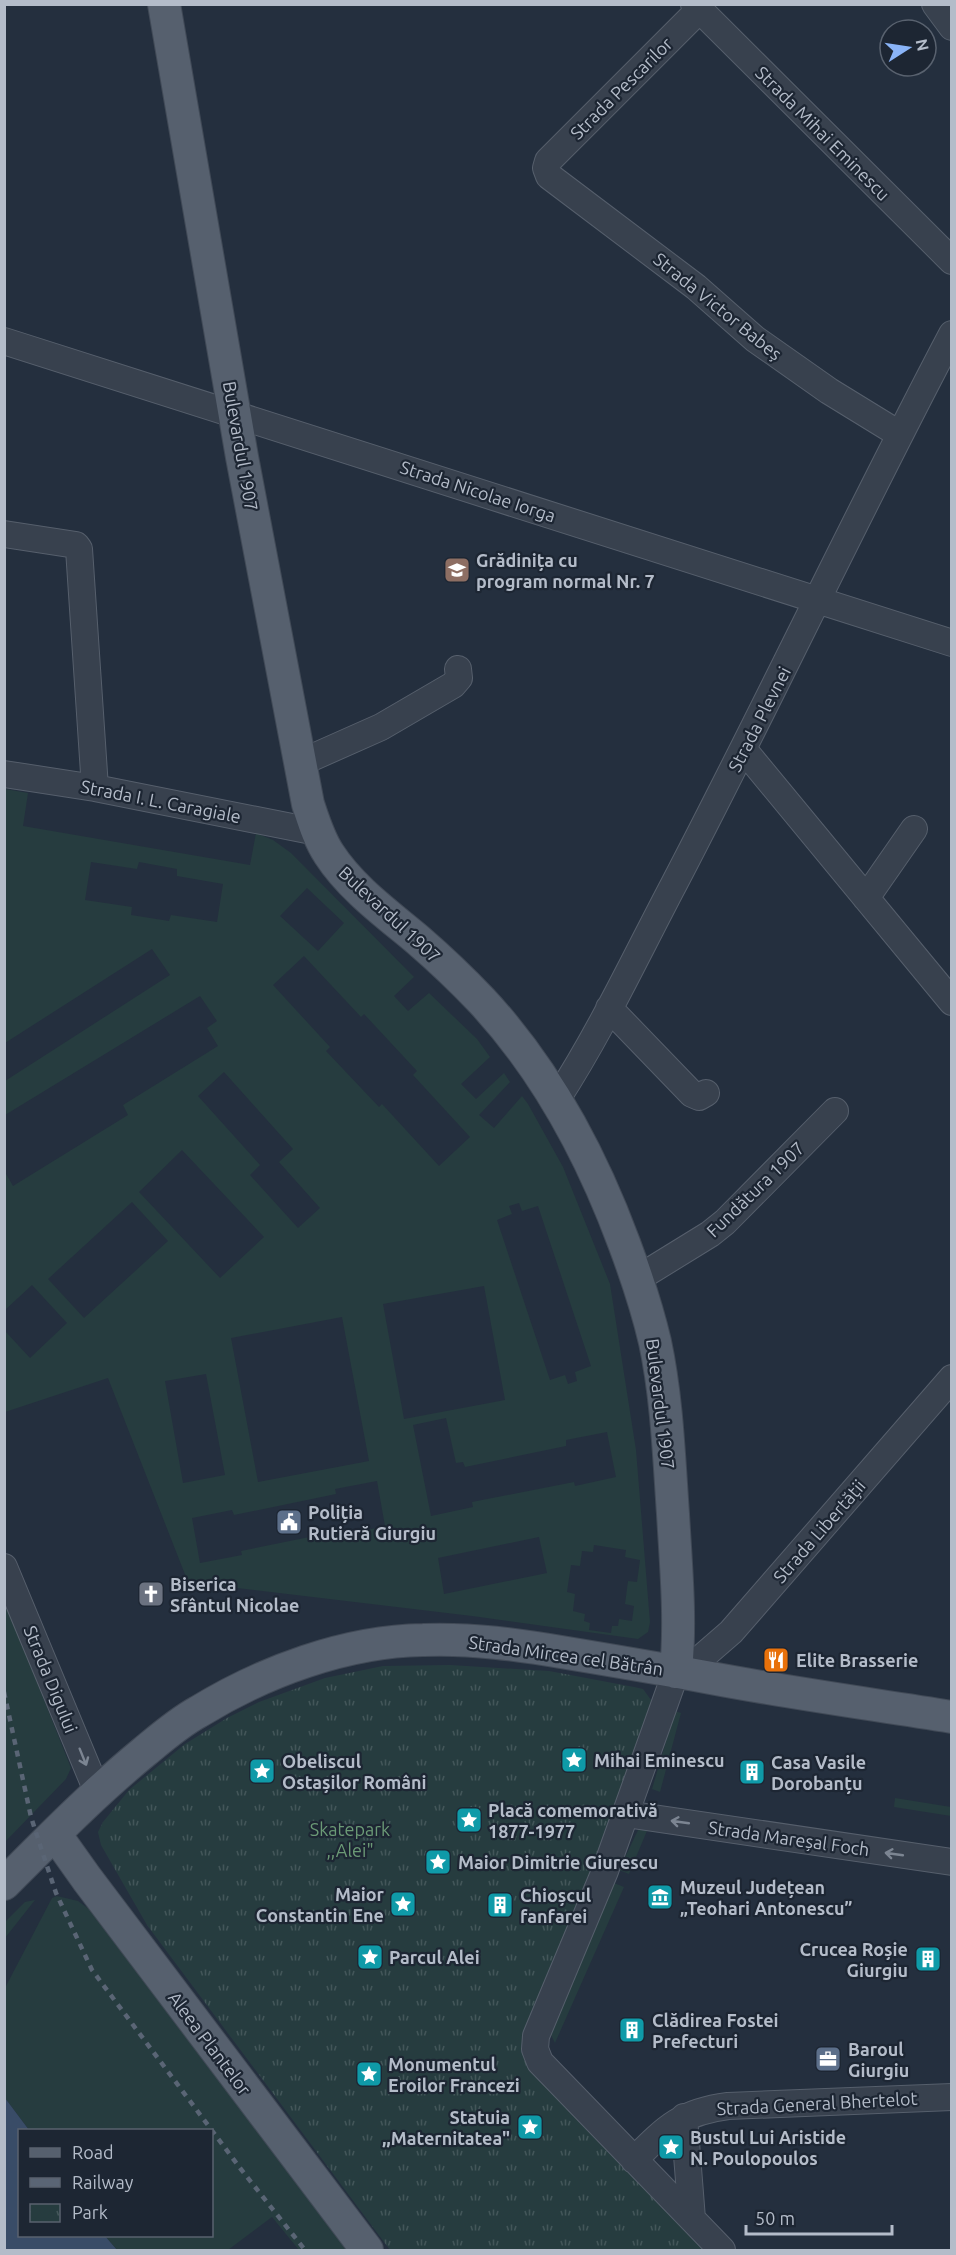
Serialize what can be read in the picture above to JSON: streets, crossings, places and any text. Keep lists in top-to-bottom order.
{
  "streets": {
    "main road": ["Bulevardul 1907", "Strada Mircea cel Bătrân", "Aleea Plantelor"],
    "street": [
      "Strada Pescarilor",
      "Strada Mihai Eminescu",
      "Strada Victor Babeș",
      "Strada Nicolae Iorga",
      "Strada Plevnei",
      "Strada I. L. Caragiale",
      "Fundătura 1907",
      "Strada Libertății",
      "Strada Digului",
      "Strada Mareșal Foch",
      "Strada General Bhertelot"
    ]
  },
  "crossings": [
    ["Strada Pescarilor", "Strada Mihai Eminescu"],
    ["Strada Pescarilor", "Strada Victor Babeș"],
    ["Strada Victor Babeș", "Strada Plevnei"],
    ["Bulevardul 1907", "Strada Nicolae Iorga"],
    ["Bulevardul 1907", "Strada Plevnei"],
    ["Bulevardul 1907", "Strada I. L. Caragiale"],
    ["Bulevardul 1907", "Fundătura 1907"],
    ["Bulevardul 1907", "Strada Libertății"],
    ["Bulevardul 1907", "Strada Mircea cel Bătrân"],
    ["Strada Nicolae Iorga", "Strada Plevnei"],
    ["Strada Libertății", "Strada Mircea cel Bătrân"],
    ["Strada Mircea cel Bătrân", "Strada Digului"],
    ["Strada Mircea cel Bătrân", "Aleea Plantelor"]
  ],
  "one_way": ["Strada Digului", "Strada Mareșal Foch"],
  "parks": ["Skatepark ,,Alei\""],
  "places": {
    "school or university": ["Grădinița cu program normal Nr. 7"],
    "public building": ["Poliția Rutieră Giurgiu"],
    "church": ["Biserica Sfântul Nicolae"],
    "restaurant": ["Elite Brasserie"],
    "place": [
      "Mihai Eminescu",
      "Obeliscul Ostașilor Români",
      "Placă comemorativă 1877-1977",
      "Maior Dimitrie Giurescu",
      "Maior Constantin Ene",
      "Parcul Alei",
      "Monumentul Eroilor Francezi",
      "Statuia ,,Maternitatea\"",
      "Bustul Lui Aristide N. Poulopoulos"
    ],
    "building": [
      "Casa Vasile Dorobanțu",
      "Chioșcul fanfarei",
      "Crucea Roșie Giurgiu",
      "Clădirea Fostei Prefecturi"
    ],
    "museum": ["Muzeul Județean „Teohari Antonescu”"],
    "office": ["Baroul Giurgiu"]
  },
  "legend": ["Road", "Railway", "Park"],
  "scale_bar": "50 m",
  "north": "right"
}
